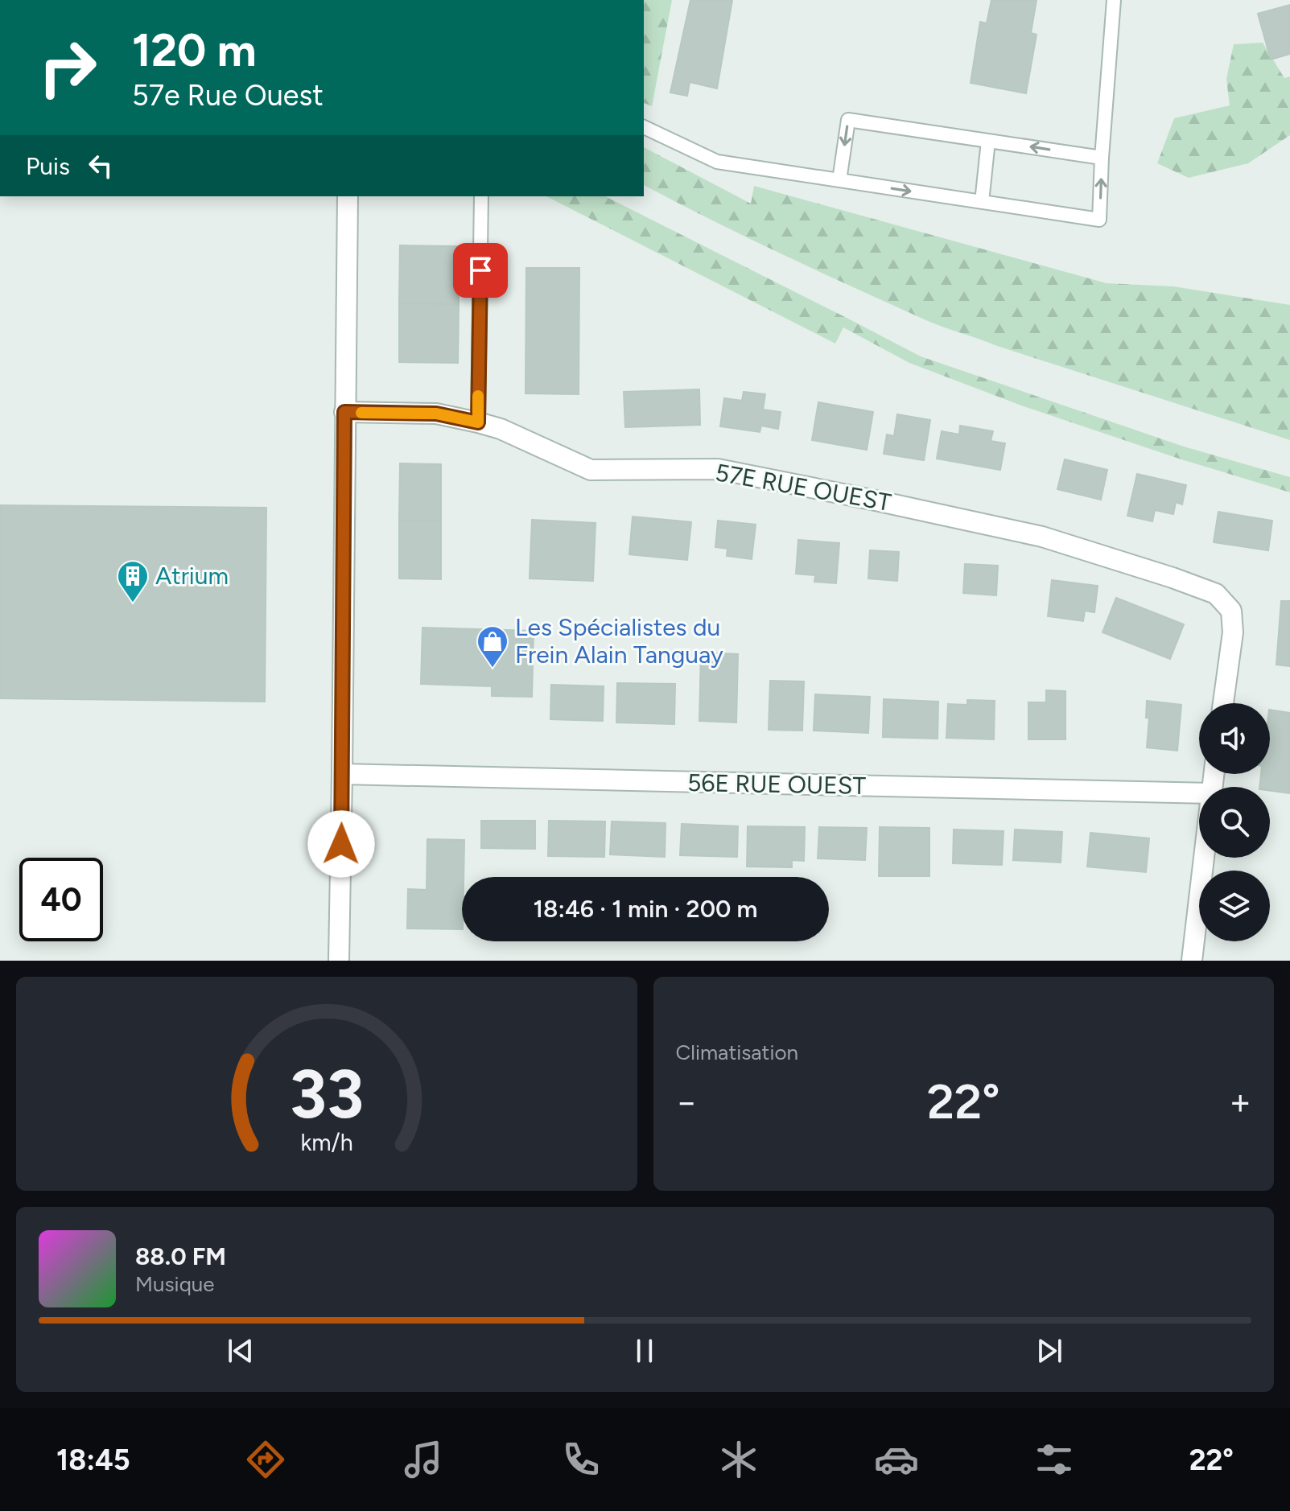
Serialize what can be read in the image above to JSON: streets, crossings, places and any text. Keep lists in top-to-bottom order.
{
  "streets": {
    "street": ["57E RUE OUEST", "56E RUE OUEST"]
  },
  "places": {
    "building": ["Atrium"],
    "shop": ["Les Spécialistes du Frein Alain Tanguay"]
  },
  "page": {
    "turn": ["120 m", "57e Rue Ouest"],
    "then": "Puis",
    "limit": "40",
    "trip": "18:46 · 1 min · 200 m",
    "tile": "Climatisation",
    "heat": ["−", "22°", "+"],
    "song": ["88.0 FM", "Musique"],
    "tabs": ["18:45", "22°"],
    "gauge": ["33", "km/h"]
  }
}
